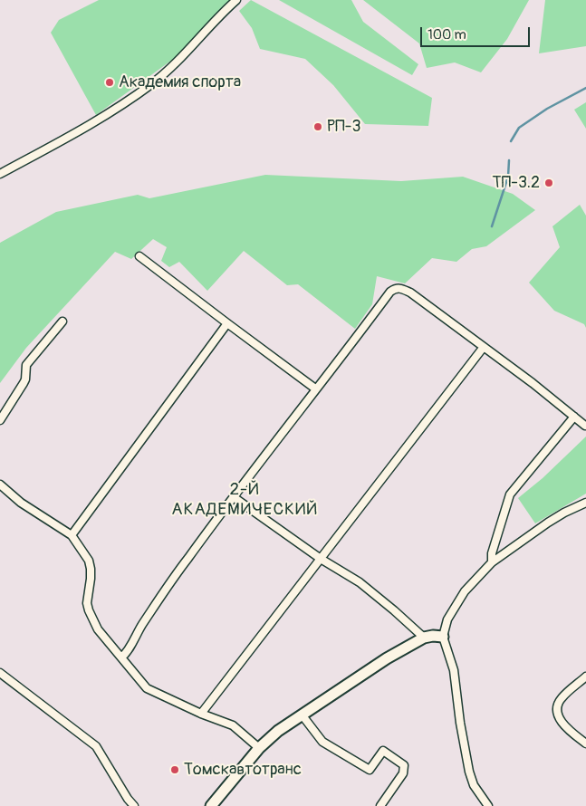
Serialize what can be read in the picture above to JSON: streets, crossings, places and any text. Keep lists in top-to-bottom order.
{
  "districts": ["2-Й АКАДЕМИЧЕСКИЙ"],
  "places": [
    "Академия спорта",
    "РП-3",
    "ТП-3.2",
    "Томскавтотранс"
  ],
  "scale_bar": "100 m"
}
